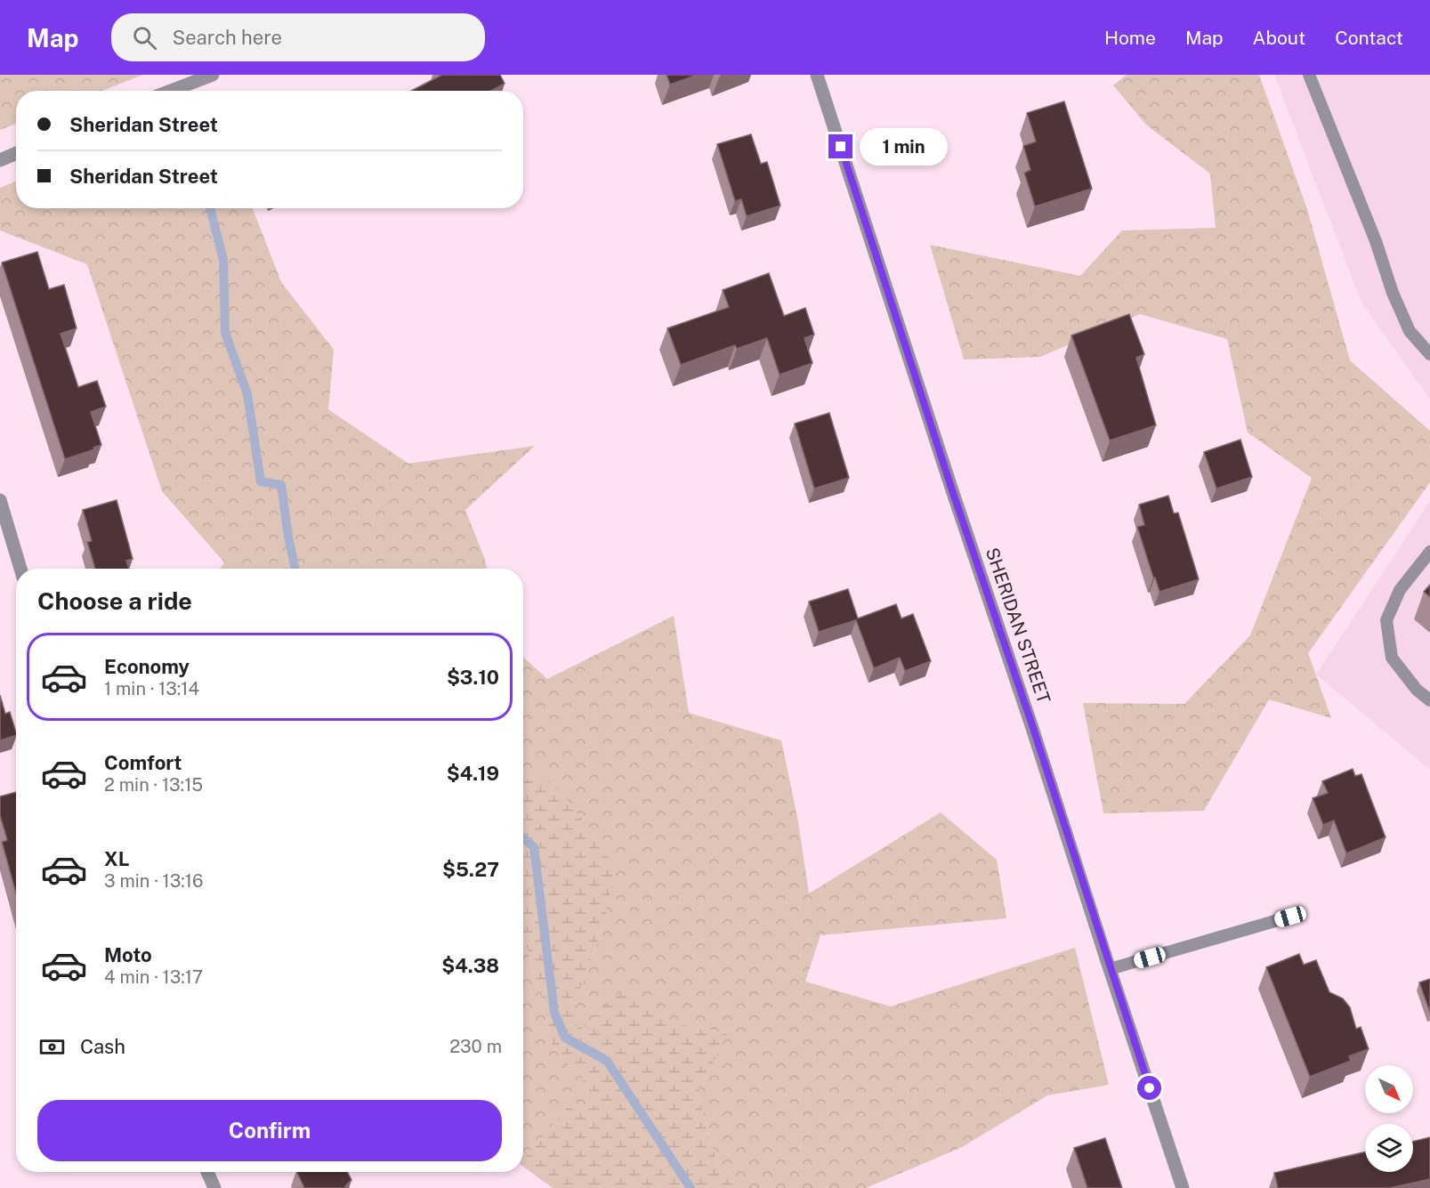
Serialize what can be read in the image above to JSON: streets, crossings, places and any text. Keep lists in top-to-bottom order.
{
  "streets": {
    "street": ["SHERIDAN STREET"]
  },
  "north": "bottom right",
  "page": {
    "header": "Map",
    "search": "Search here",
    "nav": [
      "Home",
      "Map",
      "About",
      "Contact"
    ],
    "banner": ["Sheridan Street", "Sheridan Street"],
    "bubble": "1 min",
    "heading": "Choose a ride",
    "list": [
      {
        "name": "Economy",
        "note": "1 min · 13:14",
        "value": "$3.10"
      },
      {
        "name": "Comfort",
        "note": "2 min · 13:15",
        "value": "$4.19"
      },
      {
        "name": "XL",
        "note": "3 min · 13:16",
        "value": "$5.27"
      },
      {
        "name": "Moto",
        "note": "4 min · 13:17",
        "value": "$4.38"
      }
    ],
    "pay": ["Cash", "230 m"],
    "buttons": "Confirm"
  }
}
